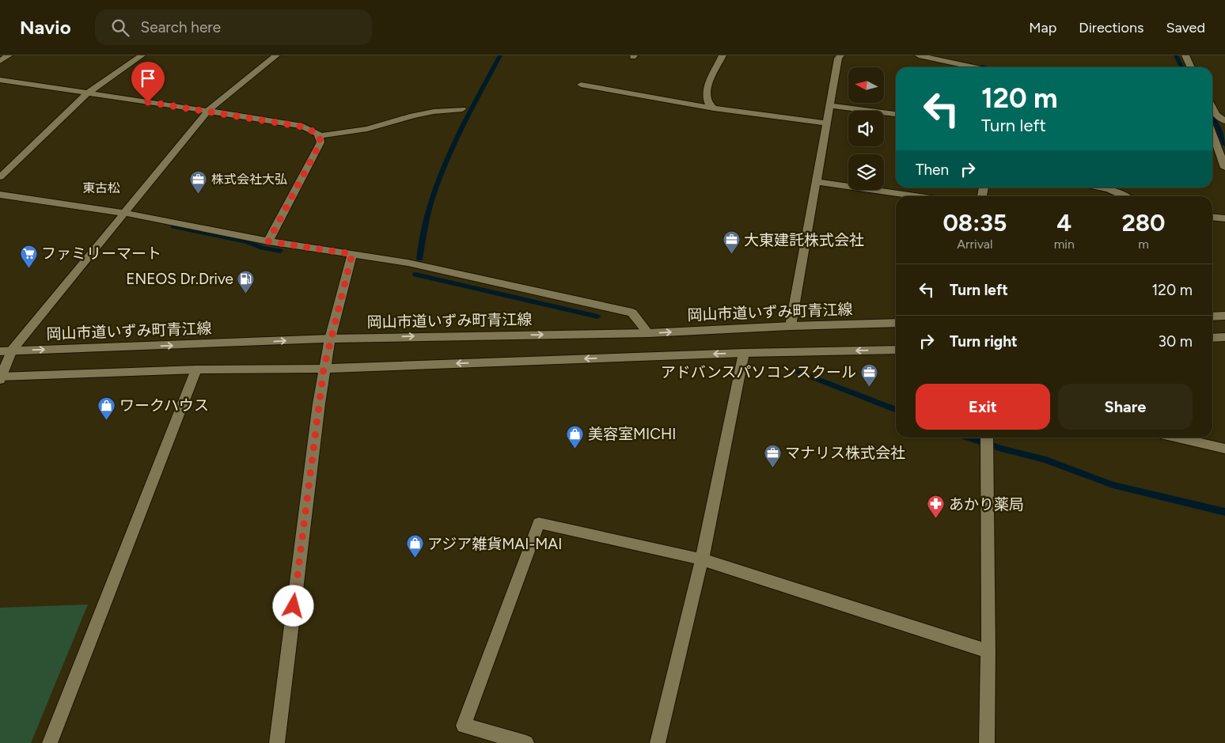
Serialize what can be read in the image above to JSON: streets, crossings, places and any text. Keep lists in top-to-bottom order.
{
  "streets": {
    "street": ["岡山市道いずみ町青江線"]
  },
  "districts": ["東古松"],
  "places": {
    "office": [
      "株式会社大弘",
      "大東建託株式会社",
      "アドバンスパソコンスクール",
      "マナリス株式会社"
    ],
    "supermarket": ["ファミリーマート"],
    "fuel station": ["ENEOS Dr.Drive"],
    "shop": ["ワークハウス", "美容室MICHI", "アジア雑貨MAI-MAI"],
    "pharmacy": ["あかり薬局"]
  },
  "north": "left",
  "page": {
    "header": "Navio",
    "search": "Search here",
    "nav": ["Map", "Directions", "Saved"],
    "turn": ["120 m", "Turn left"],
    "then": "Then",
    "eta": [
      "08:35",
      "Arrival",
      "4",
      "min",
      "280",
      "m"
    ],
    "list": [
      {
        "name": "Turn left",
        "value": "120 m"
      },
      {
        "name": "Turn right",
        "value": "30 m"
      }
    ],
    "buttons": ["Exit", "Share"]
  }
}
